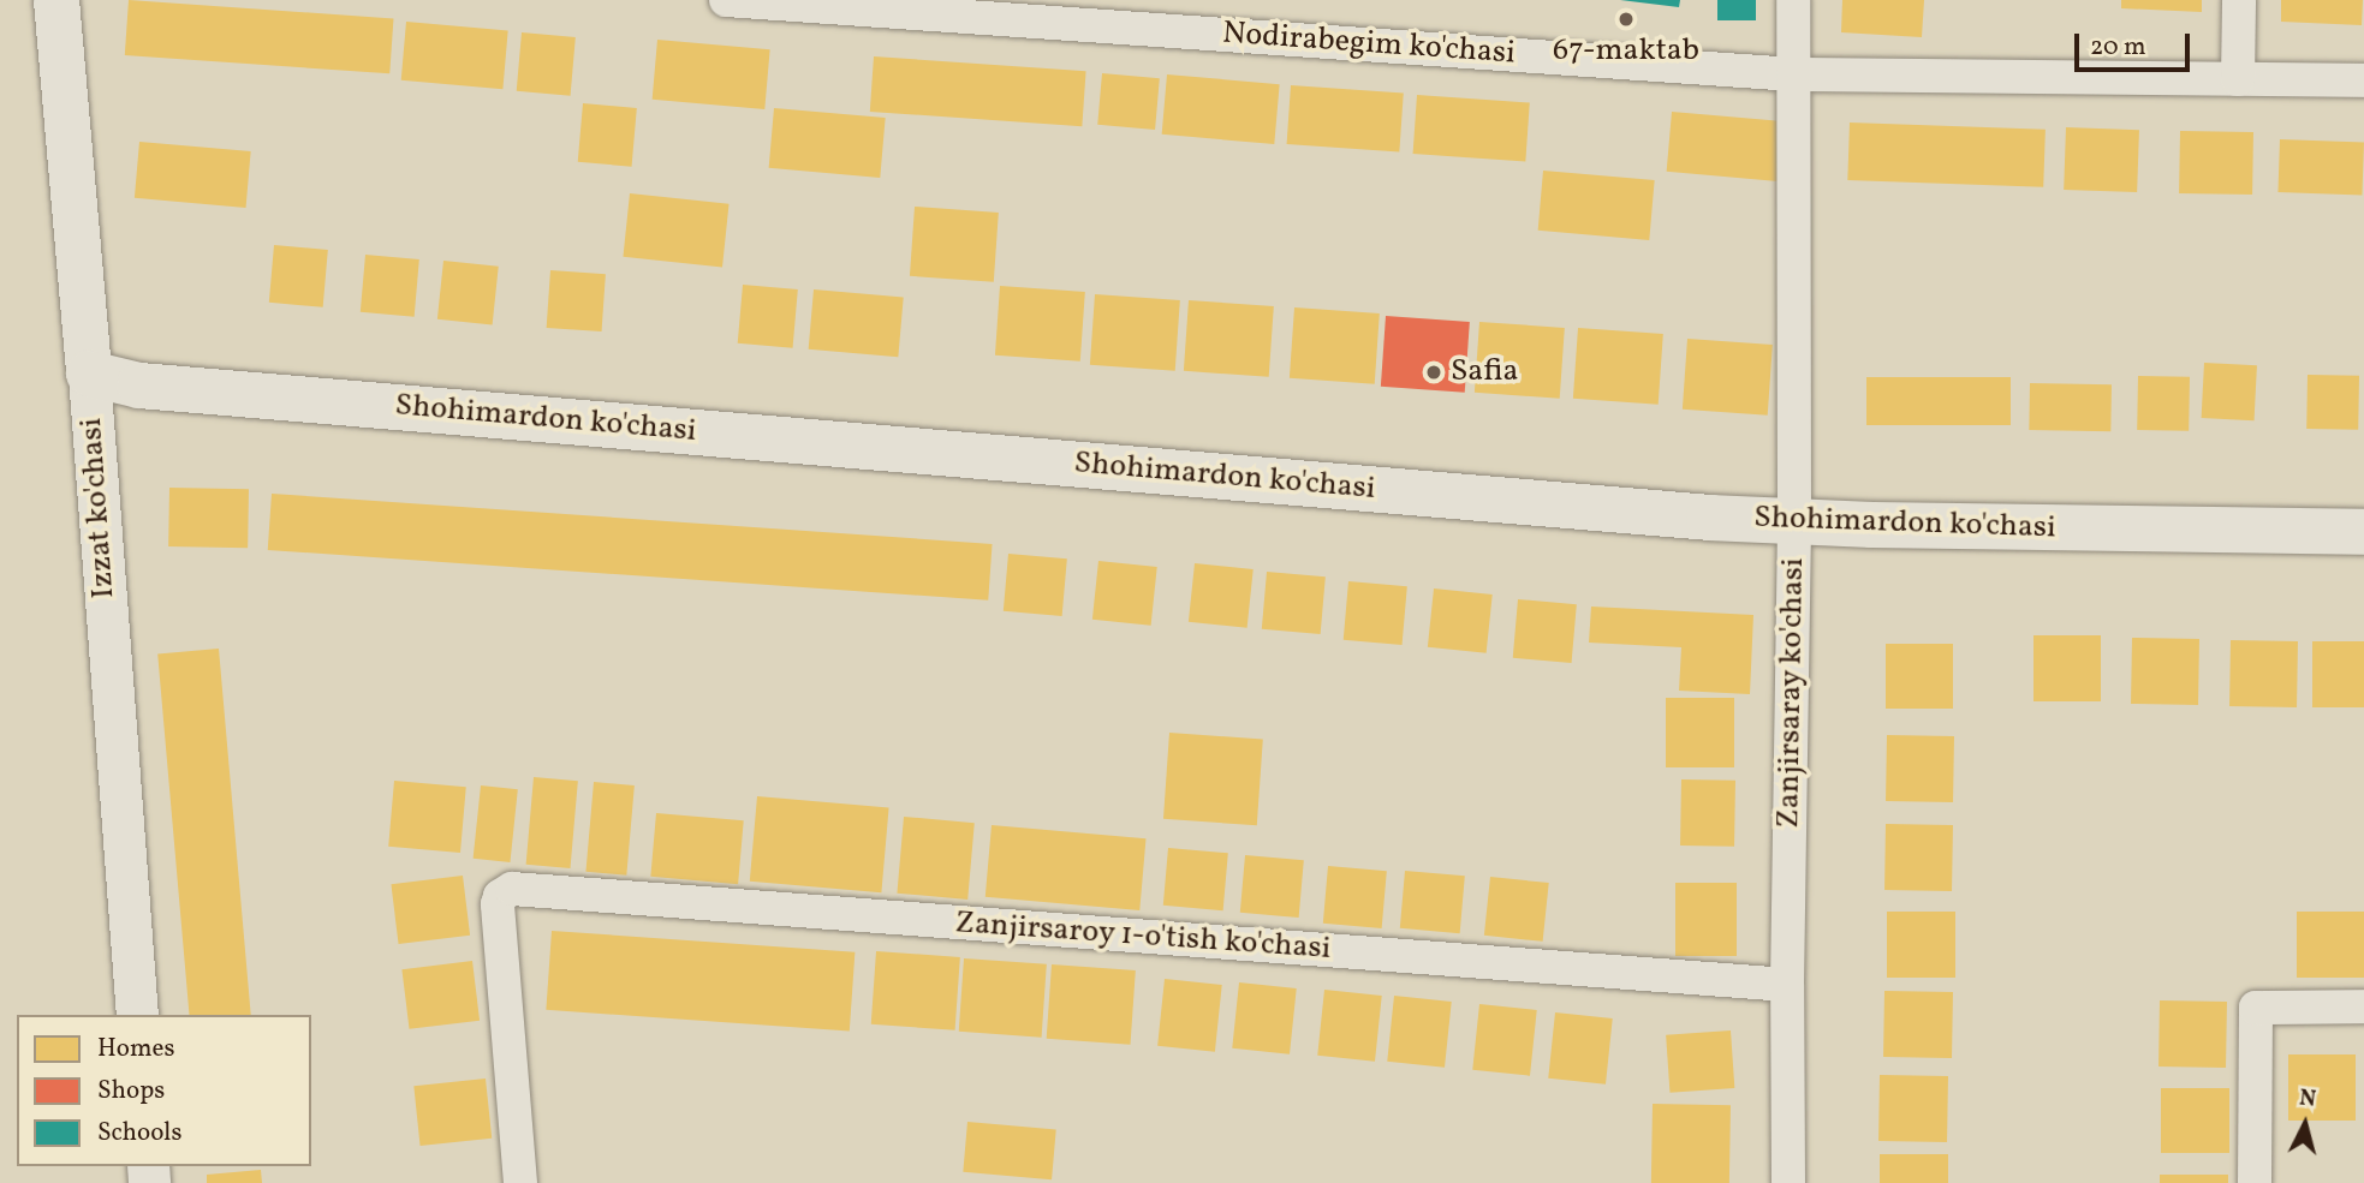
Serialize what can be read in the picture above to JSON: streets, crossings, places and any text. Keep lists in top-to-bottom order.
{
  "streets": {
    "main road": ["Shohimardon ko'chasi", "Izzat ko'chasi"],
    "street": ["Nodirabegim ko'chasi", "Zanjirsaray ko'chasi", "Zanjirsaroy 1-o'tish ko'chasi"]
  },
  "crossings": [
    ["Nodirabegim ko'chasi", "Zanjirsaray ko'chasi"],
    ["Shohimardon ko'chasi", "Izzat ko'chasi"],
    ["Shohimardon ko'chasi", "Zanjirsaray ko'chasi"],
    ["Zanjirsaray ko'chasi", "Zanjirsaroy 1-o'tish ko'chasi"]
  ],
  "places": ["67-maktab", "Safia"],
  "legend": ["Homes", "Shops", "Schools"],
  "scale_bar": "20 m",
  "north": "top"
}
